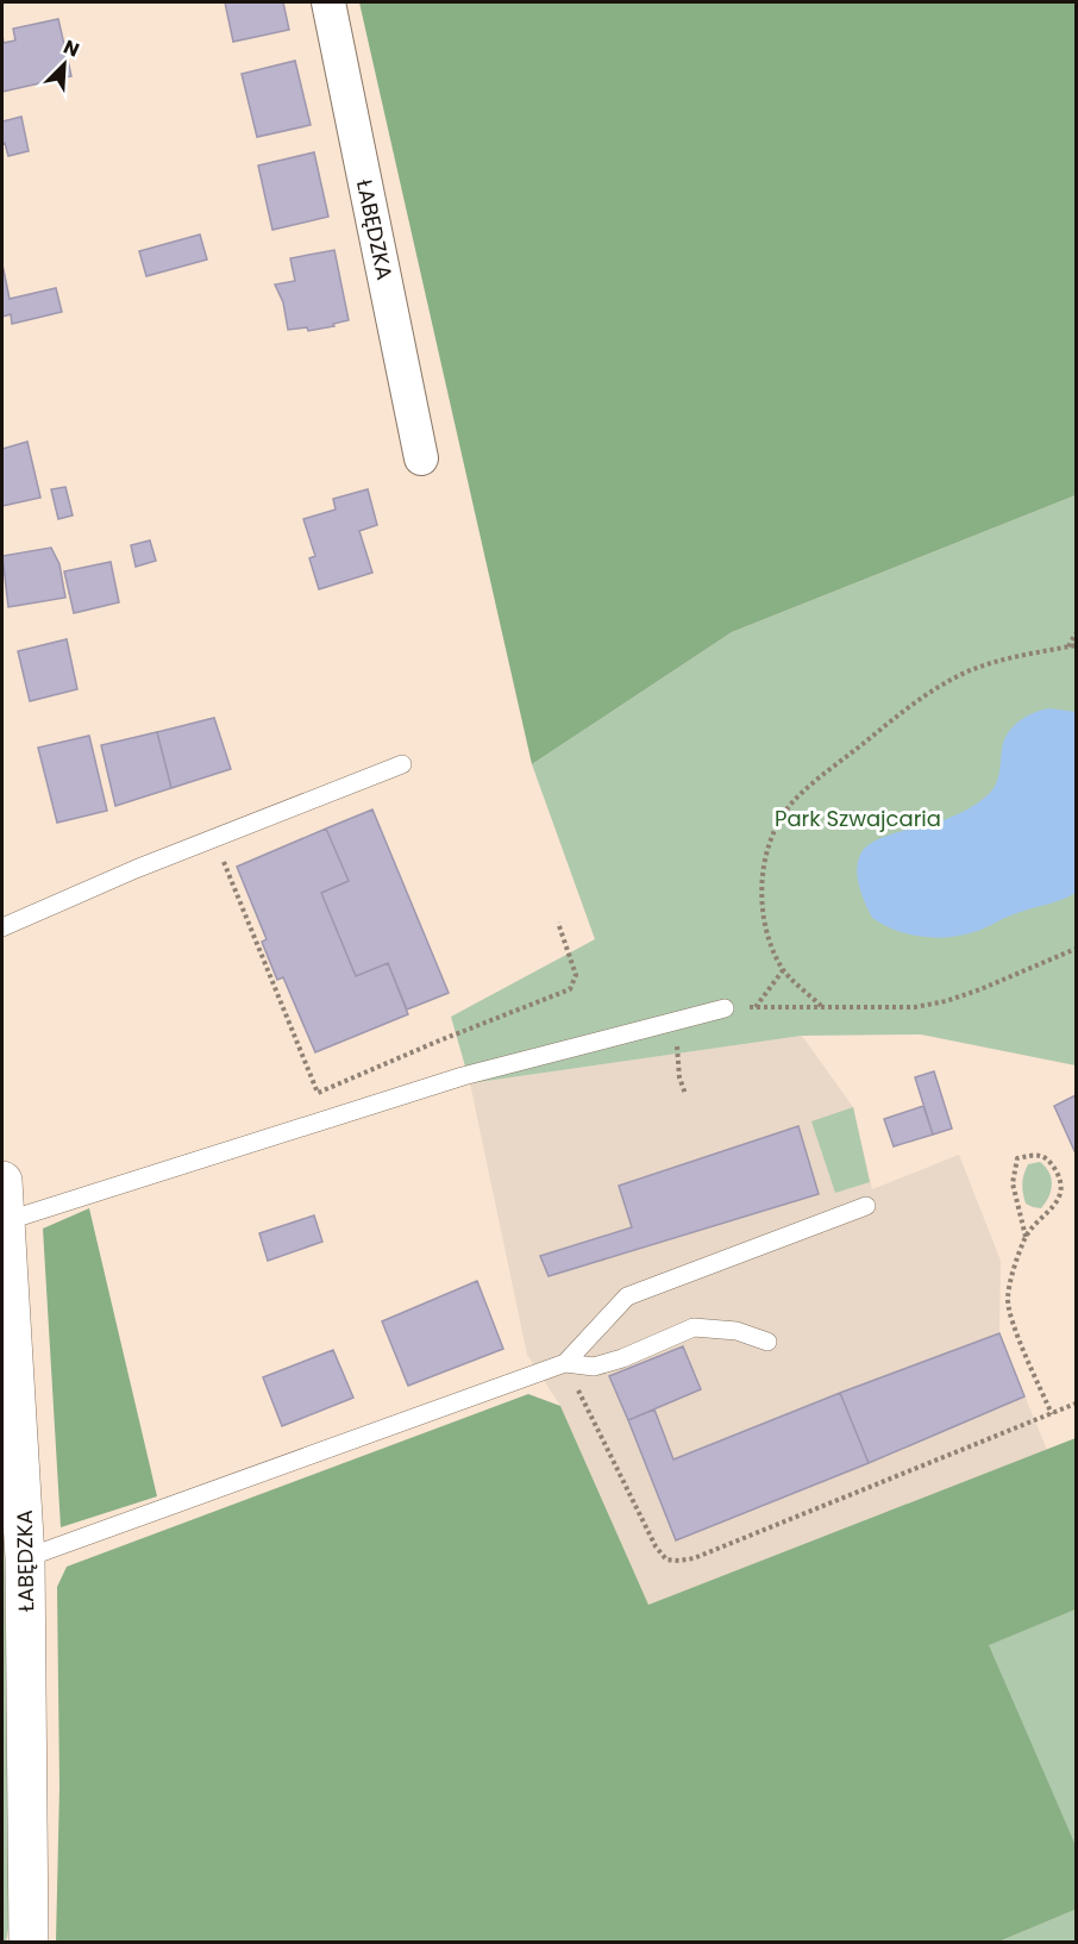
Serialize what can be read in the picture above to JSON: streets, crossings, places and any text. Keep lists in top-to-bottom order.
{
  "streets": {
    "street": ["ŁABĘDZKA"]
  },
  "parks": ["Park Szwajcaria"],
  "north": "top right"
}
